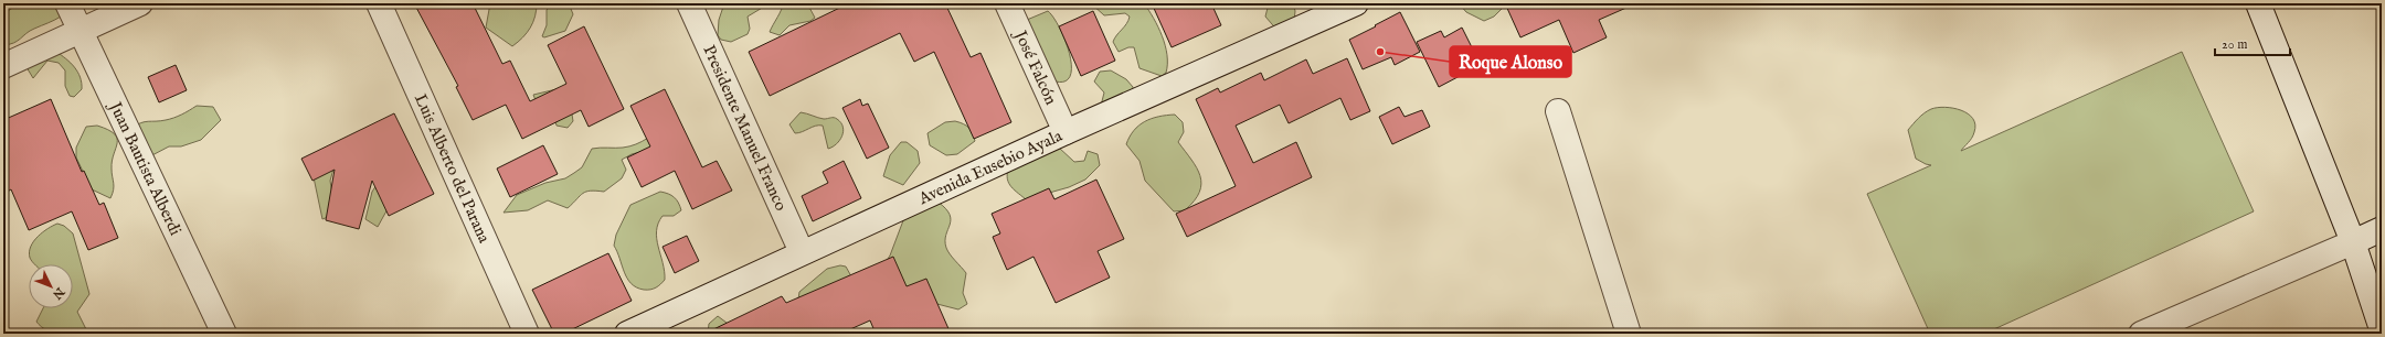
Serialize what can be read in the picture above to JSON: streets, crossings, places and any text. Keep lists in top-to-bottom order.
{
  "streets": {
    "street": [
      "José Falcón",
      "Presidente Manuel Franco",
      "Avenida Eusebio Ayala",
      "Juan Bautista Alberdi",
      "Luis Alberto del Parana"
    ]
  },
  "crossings": [
    ["José Falcón", "Avenida Eusebio Ayala"],
    ["Presidente Manuel Franco", "Avenida Eusebio Ayala"]
  ],
  "places": ["Roque Alonso"],
  "scale_bar": "20 m",
  "north": "bottom right"
}
